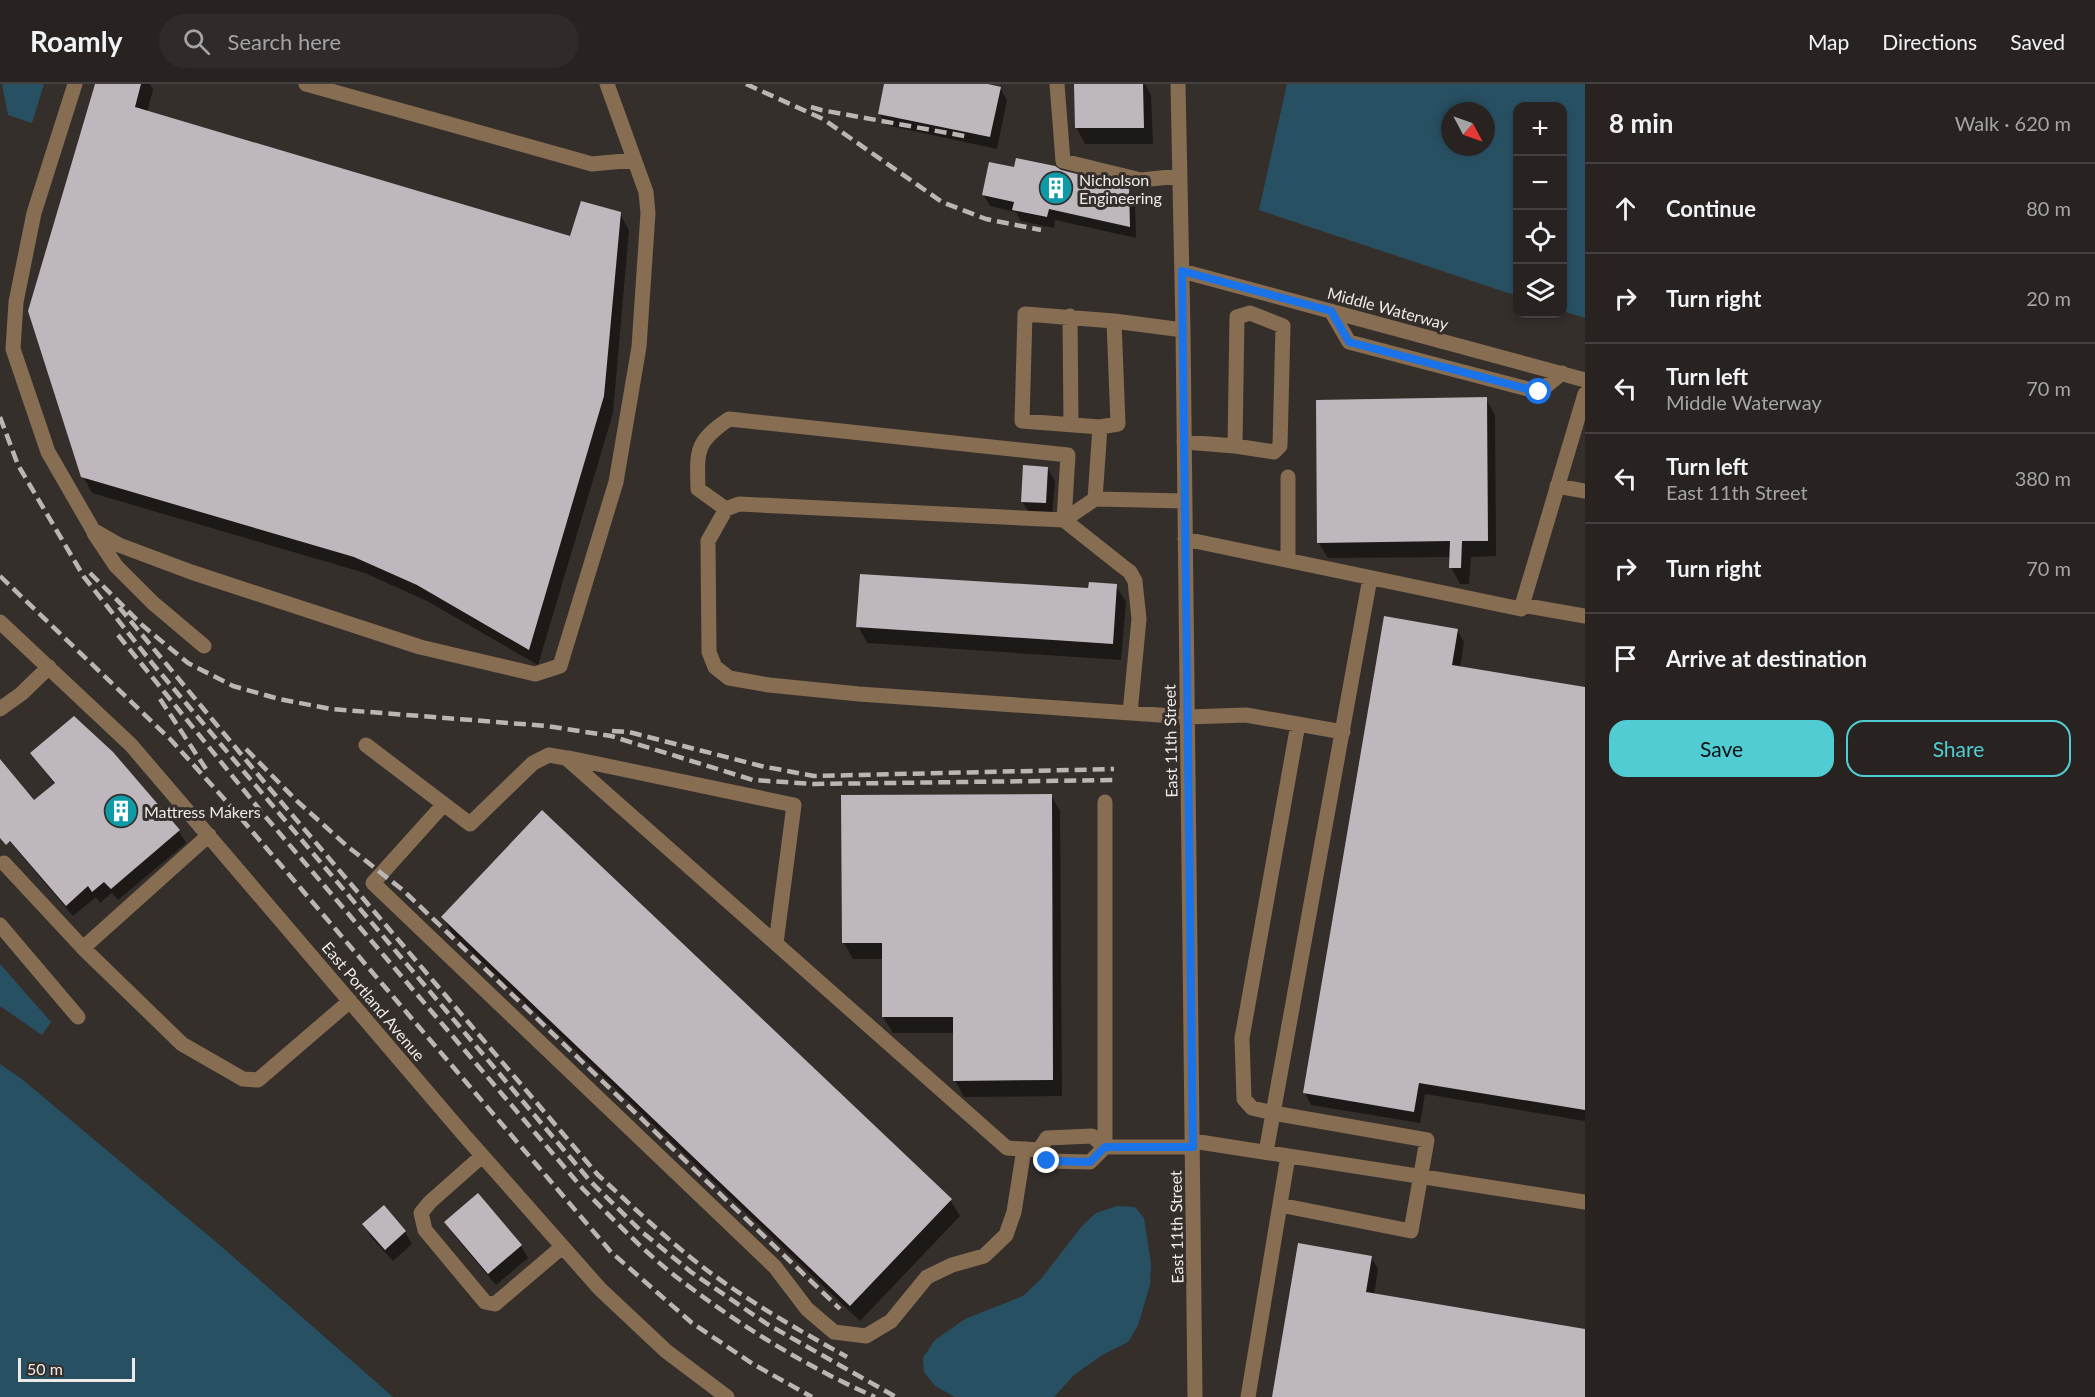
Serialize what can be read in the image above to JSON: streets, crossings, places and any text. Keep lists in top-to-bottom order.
{
  "streets": {
    "street": ["Middle Waterway", "East 11th Street", "East Portland Avenue"]
  },
  "crossings": [
    ["Middle Waterway", "East 11th Street"]
  ],
  "places": {
    "building": ["Nicholson Engineering", "Mattress Makers"]
  },
  "scale_bar": "50 m",
  "north": "bottom right",
  "page": {
    "header": "Roamly",
    "search": "Search here",
    "nav": ["Map", "Directions", "Saved"],
    "heading": ["8 min", "Walk · 620 m"],
    "map_buttons": ["+", "−"],
    "list": [
      ["Continue", "80 m"],
      ["Turn right", "20 m"],
      ["Turn left", "Middle Waterway", "70 m"],
      ["Turn left", "East 11th Street", "380 m"],
      ["Turn right", "70 m"],
      "Arrive at destination"
    ],
    "buttons": ["Save", "Share"],
    "scale": "50 m"
  }
}
